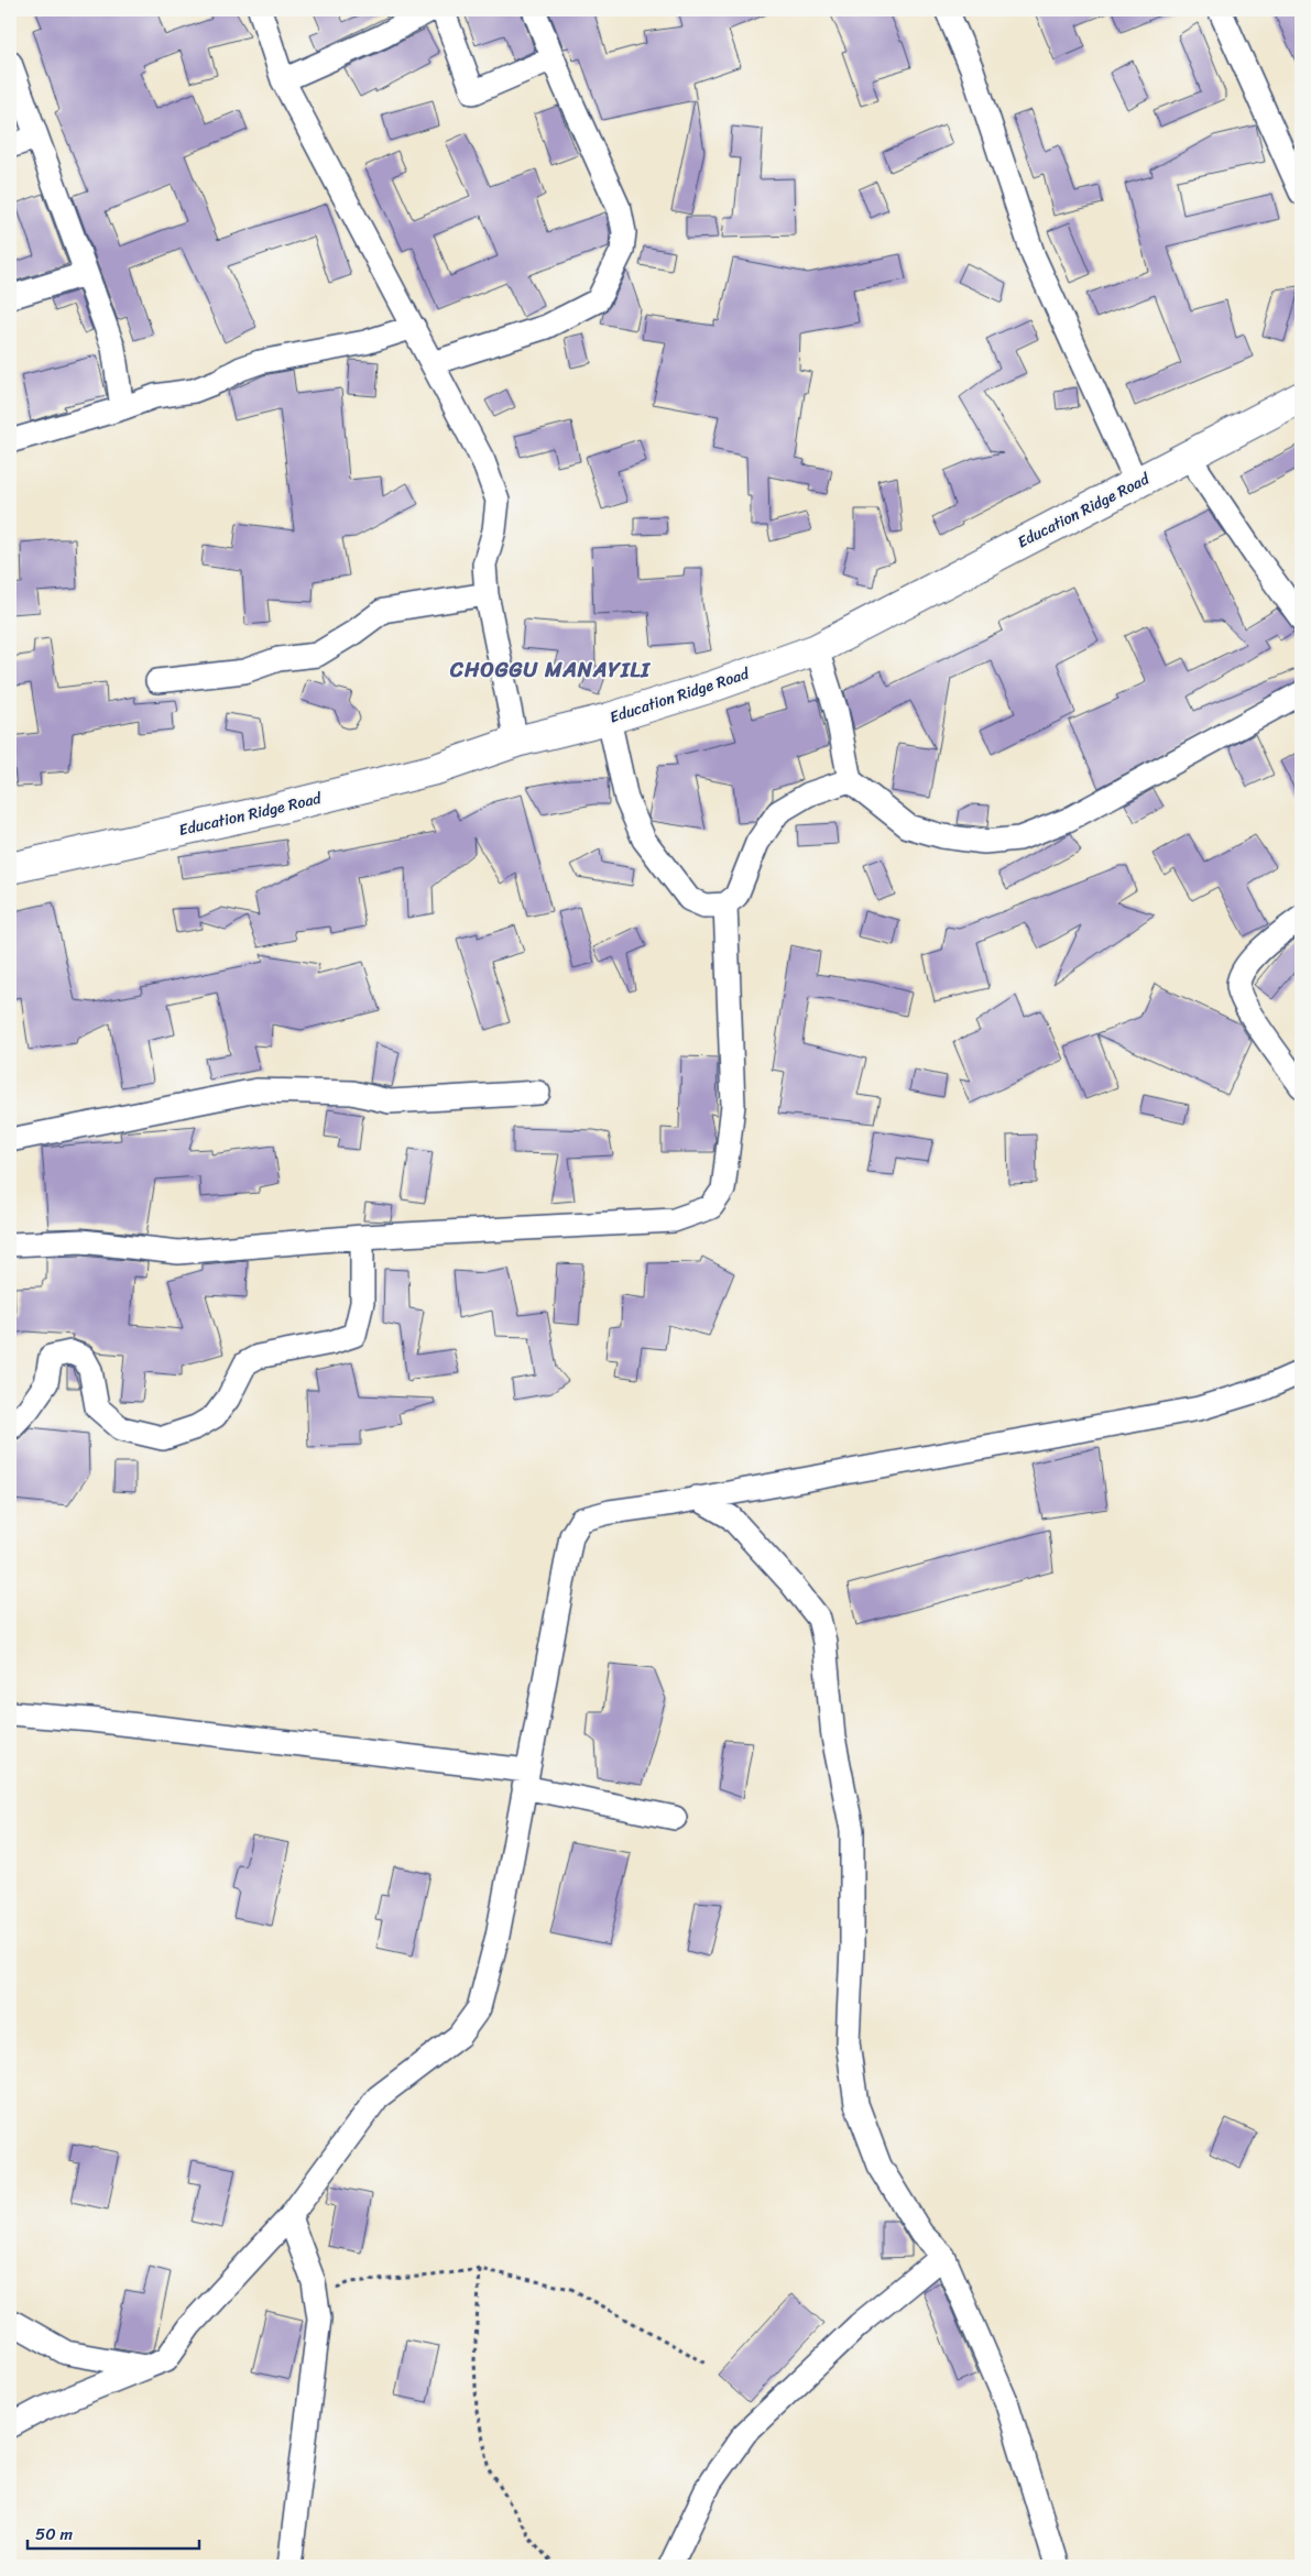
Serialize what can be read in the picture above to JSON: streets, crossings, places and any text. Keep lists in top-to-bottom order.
{
  "streets": {
    "main road": ["Education Ridge Road"]
  },
  "districts": ["CHOGGU MANAYILI"],
  "scale_bar": "50 m"
}
